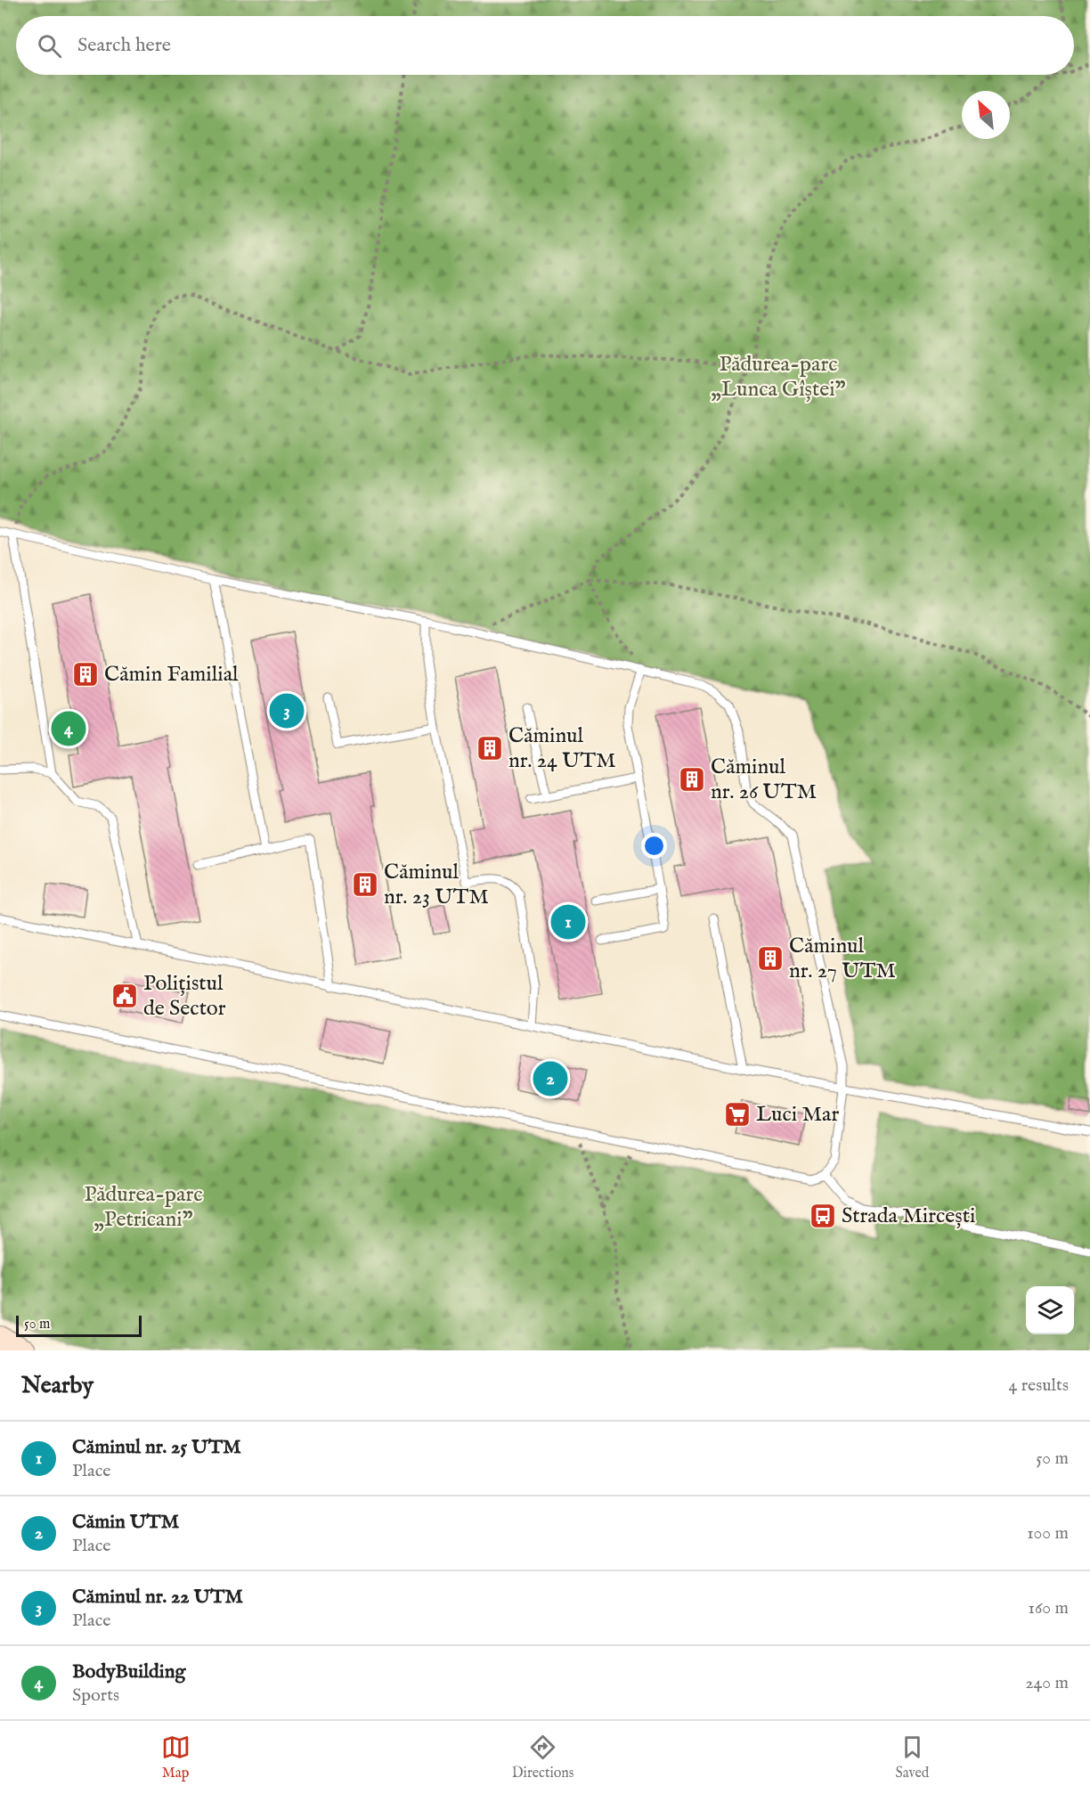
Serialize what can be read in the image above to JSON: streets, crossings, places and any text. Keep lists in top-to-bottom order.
{
  "parks": ["Pădurea-parc „Lunca Gîștei”", "Pădurea-parc „Petricani”"],
  "places": {
    "building": [
      "Cămin Familial",
      "Căminul nr. 24 UTM",
      "Căminul nr. 26 UTM",
      "Căminul nr. 23 UTM",
      "Căminul nr. 27 UTM"
    ],
    "public building": ["Polițistul de Sector"],
    "supermarket": ["Luci Mar"],
    "bus stop": ["Strada Mircești"]
  },
  "scale_bar": "50 m",
  "north": "top left",
  "page": {
    "search": "Search here",
    "pins": [
      "3",
      "4",
      "1",
      "2"
    ],
    "scale": "50 m",
    "heading": ["Nearby", "4 results"],
    "list": [
      {
        "mark": "1",
        "name": "Căminul nr. 25 UTM",
        "note": "Place",
        "value": "50 m"
      },
      {
        "mark": "2",
        "name": "Cămin UTM",
        "note": "Place",
        "value": "100 m"
      },
      {
        "mark": "3",
        "name": "Căminul nr. 22 UTM",
        "note": "Place",
        "value": "160 m"
      },
      {
        "mark": "4",
        "name": "BodyBuilding",
        "note": "Sports",
        "value": "240 m"
      }
    ],
    "nav": ["Map", "Directions", "Saved"]
  }
}
